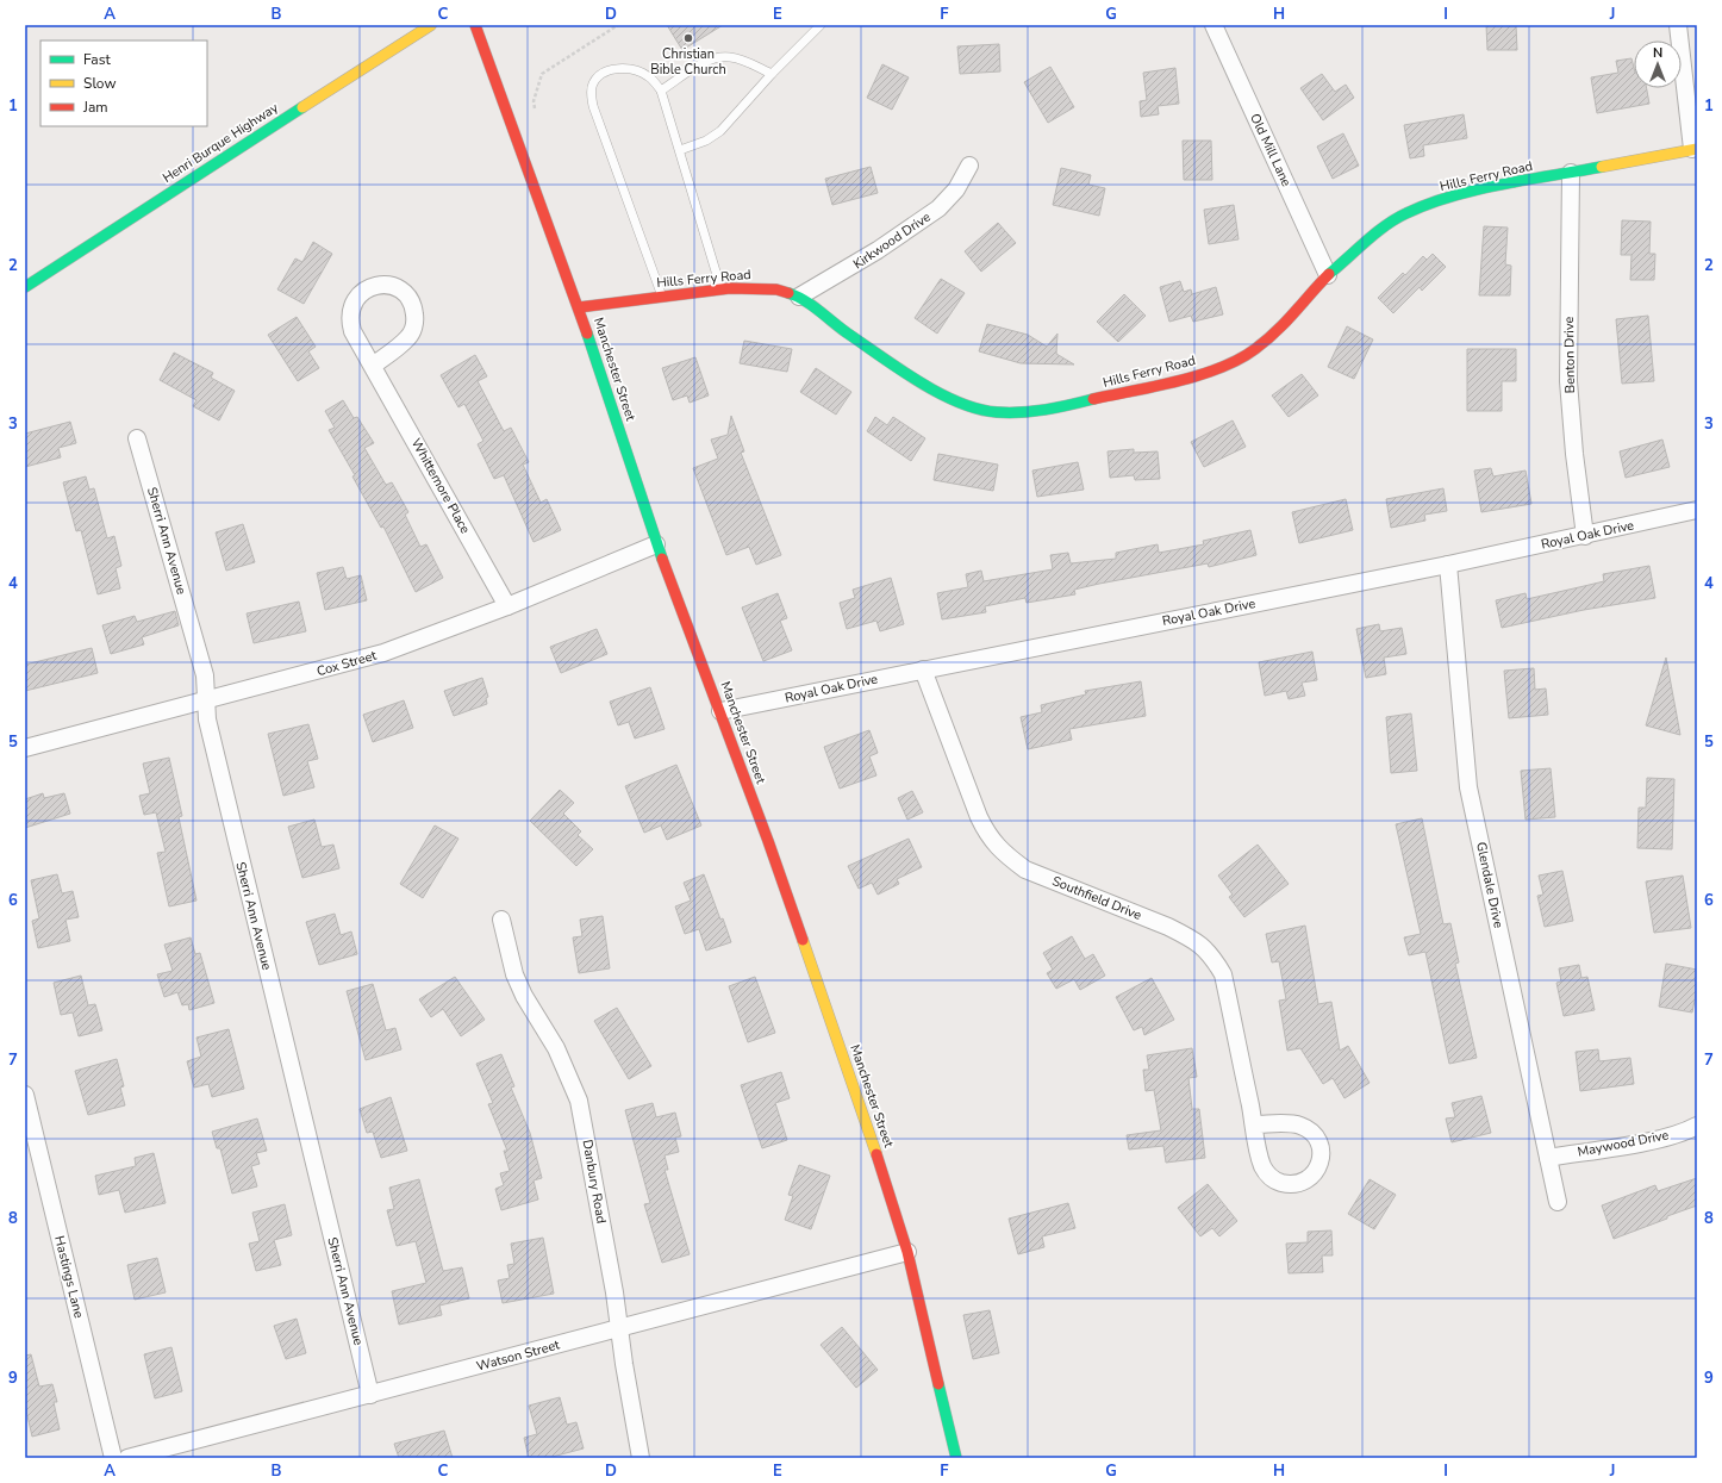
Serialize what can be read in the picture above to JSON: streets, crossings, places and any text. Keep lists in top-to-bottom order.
{
  "streets": {
    "street": [
      "Henri Burque Highway",
      "Old Mill Lane",
      "Hills Ferry Road",
      "Kirkwood Drive",
      "Benton Drive",
      "Manchester Street",
      "Whittemore Place",
      "Royal Oak Drive",
      "Sherri Ann Avenue",
      "Cox Street",
      "Glendale Drive",
      "Southfield Drive",
      "Maywood Drive",
      "Danbury Road",
      "Hastings Lane",
      "Watson Street"
    ]
  },
  "crossings": [
    ["Old Mill Lane", "Hills Ferry Road"],
    ["Hills Ferry Road", "Kirkwood Drive"],
    ["Hills Ferry Road", "Benton Drive"],
    ["Hills Ferry Road", "Manchester Street"],
    ["Benton Drive", "Royal Oak Drive"],
    ["Manchester Street", "Royal Oak Drive"],
    ["Manchester Street", "Cox Street"],
    ["Manchester Street", "Watson Street"],
    ["Whittemore Place", "Cox Street"],
    ["Royal Oak Drive", "Glendale Drive"],
    ["Royal Oak Drive", "Southfield Drive"],
    ["Sherri Ann Avenue", "Cox Street"],
    ["Sherri Ann Avenue", "Watson Street"],
    ["Glendale Drive", "Maywood Drive"],
    ["Danbury Road", "Watson Street"]
  ],
  "places": ["Christian Bible Church"],
  "legend": ["Fast", "Slow", "Jam"],
  "north": "top",
  "grid": {
    "columns": [
      "A",
      "B",
      "C",
      "D",
      "E",
      "F",
      "G",
      "H",
      "I",
      "J"
    ],
    "rows": [
      "1",
      "2",
      "3",
      "4",
      "5",
      "6",
      "7",
      "8",
      "9"
    ]
  }
}
